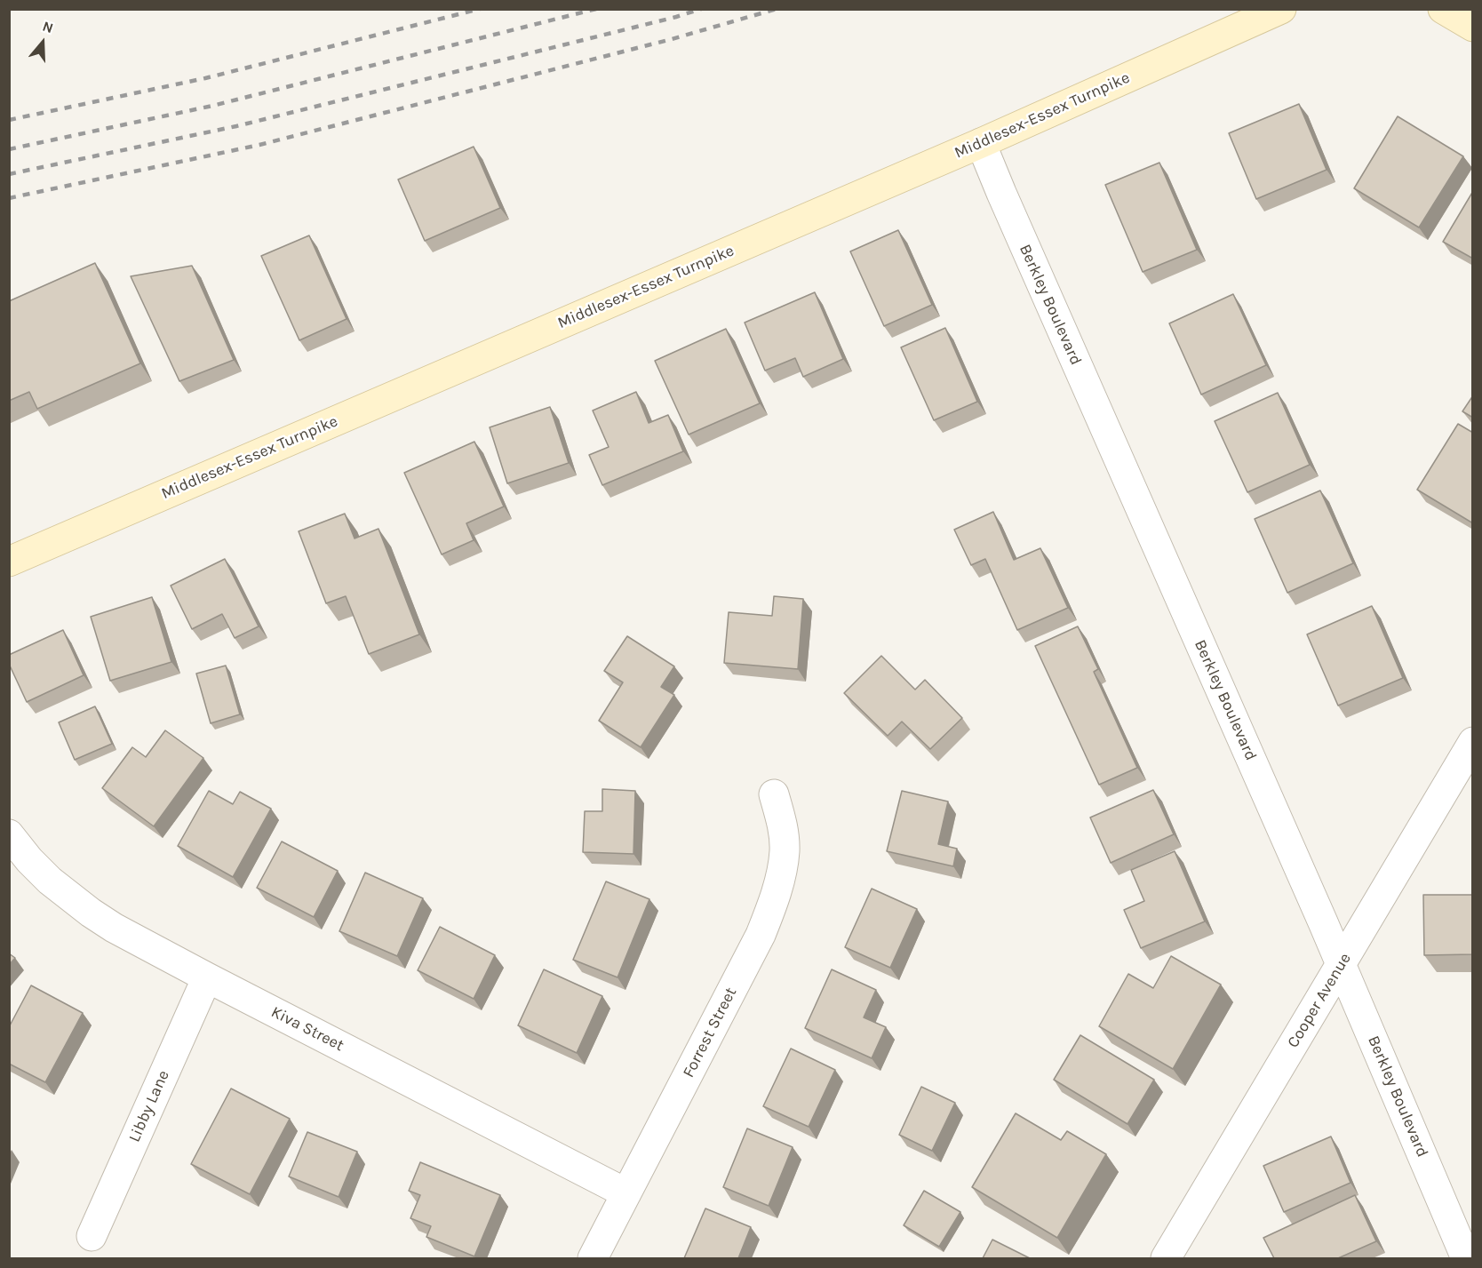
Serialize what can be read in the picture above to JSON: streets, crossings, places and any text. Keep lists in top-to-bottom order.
{
  "streets": {
    "street": [
      "Middlesex-Essex Turnpike",
      "Berkley Boulevard",
      "Cooper Avenue",
      "Kiva Street",
      "Forrest Street",
      "Libby Lane"
    ]
  },
  "crossings": [
    ["Middlesex-Essex Turnpike", "Berkley Boulevard"],
    ["Berkley Boulevard", "Cooper Avenue"],
    ["Kiva Street", "Forrest Street"],
    ["Kiva Street", "Libby Lane"]
  ],
  "north": "top"
}
